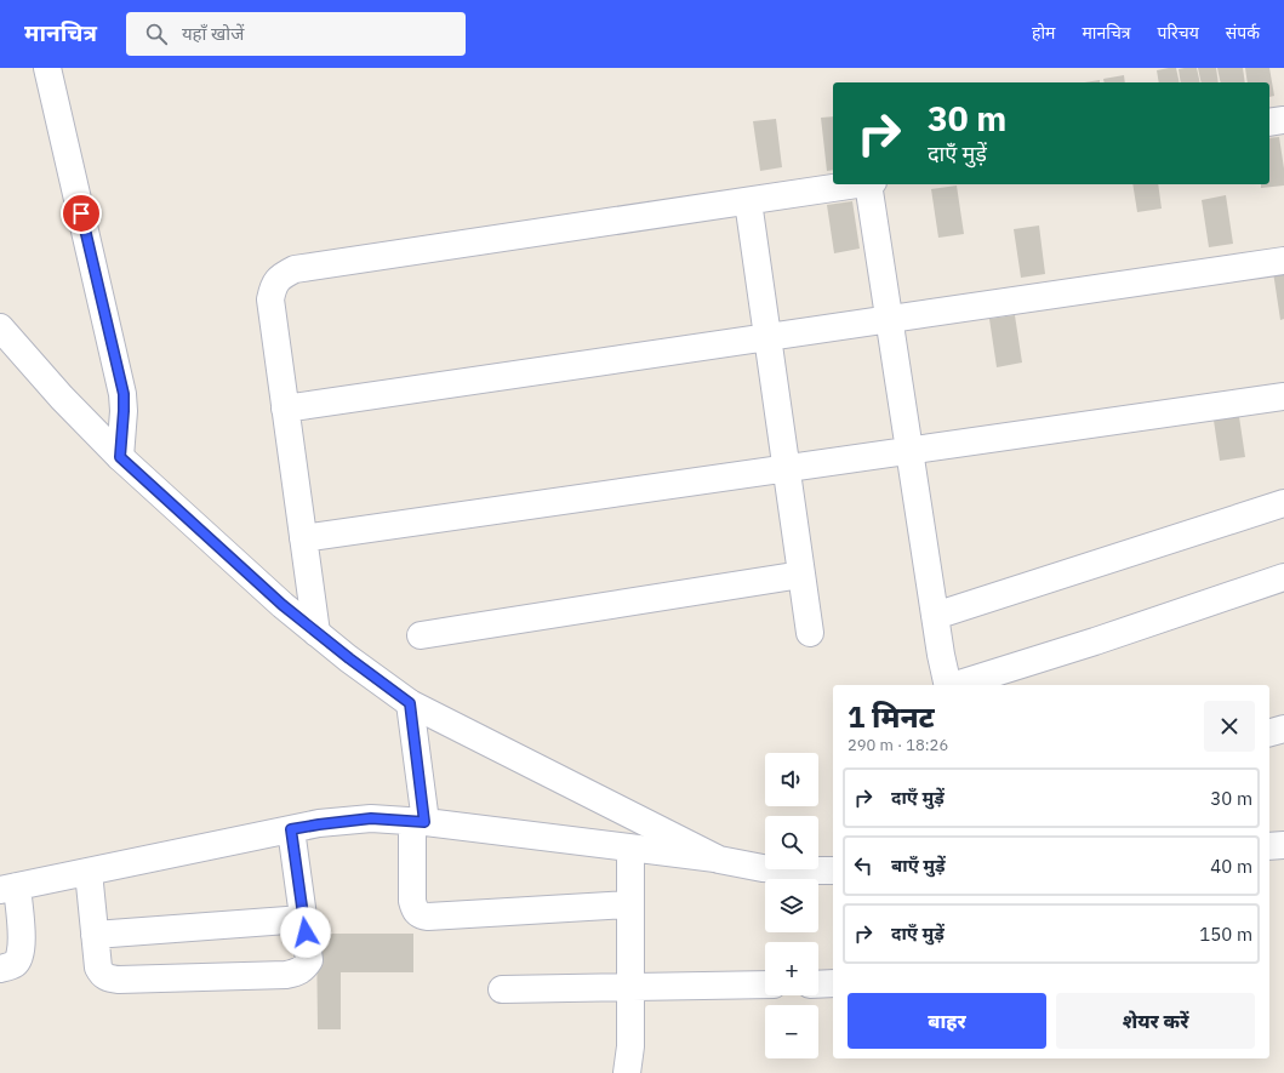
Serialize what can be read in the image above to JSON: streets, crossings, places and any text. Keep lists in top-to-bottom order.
{
  "page": {
    "header": "मानचित्र",
    "search": "यहाँ खोजें",
    "nav": [
      "होम",
      "मानचित्र",
      "परिचय",
      "संपर्क"
    ],
    "turn": ["30 m", "दाएँ मुड़ें"],
    "heading": ["1 मिनट", "290 m · 18:26"],
    "map_buttons": ["+", "−"],
    "list": [
      {
        "name": "दाएँ मुड़ें",
        "value": "30 m"
      },
      {
        "name": "बाएँ मुड़ें",
        "value": "40 m"
      },
      {
        "name": "दाएँ मुड़ें",
        "value": "150 m"
      }
    ],
    "buttons": ["बाहर", "शेयर करें"]
  }
}
